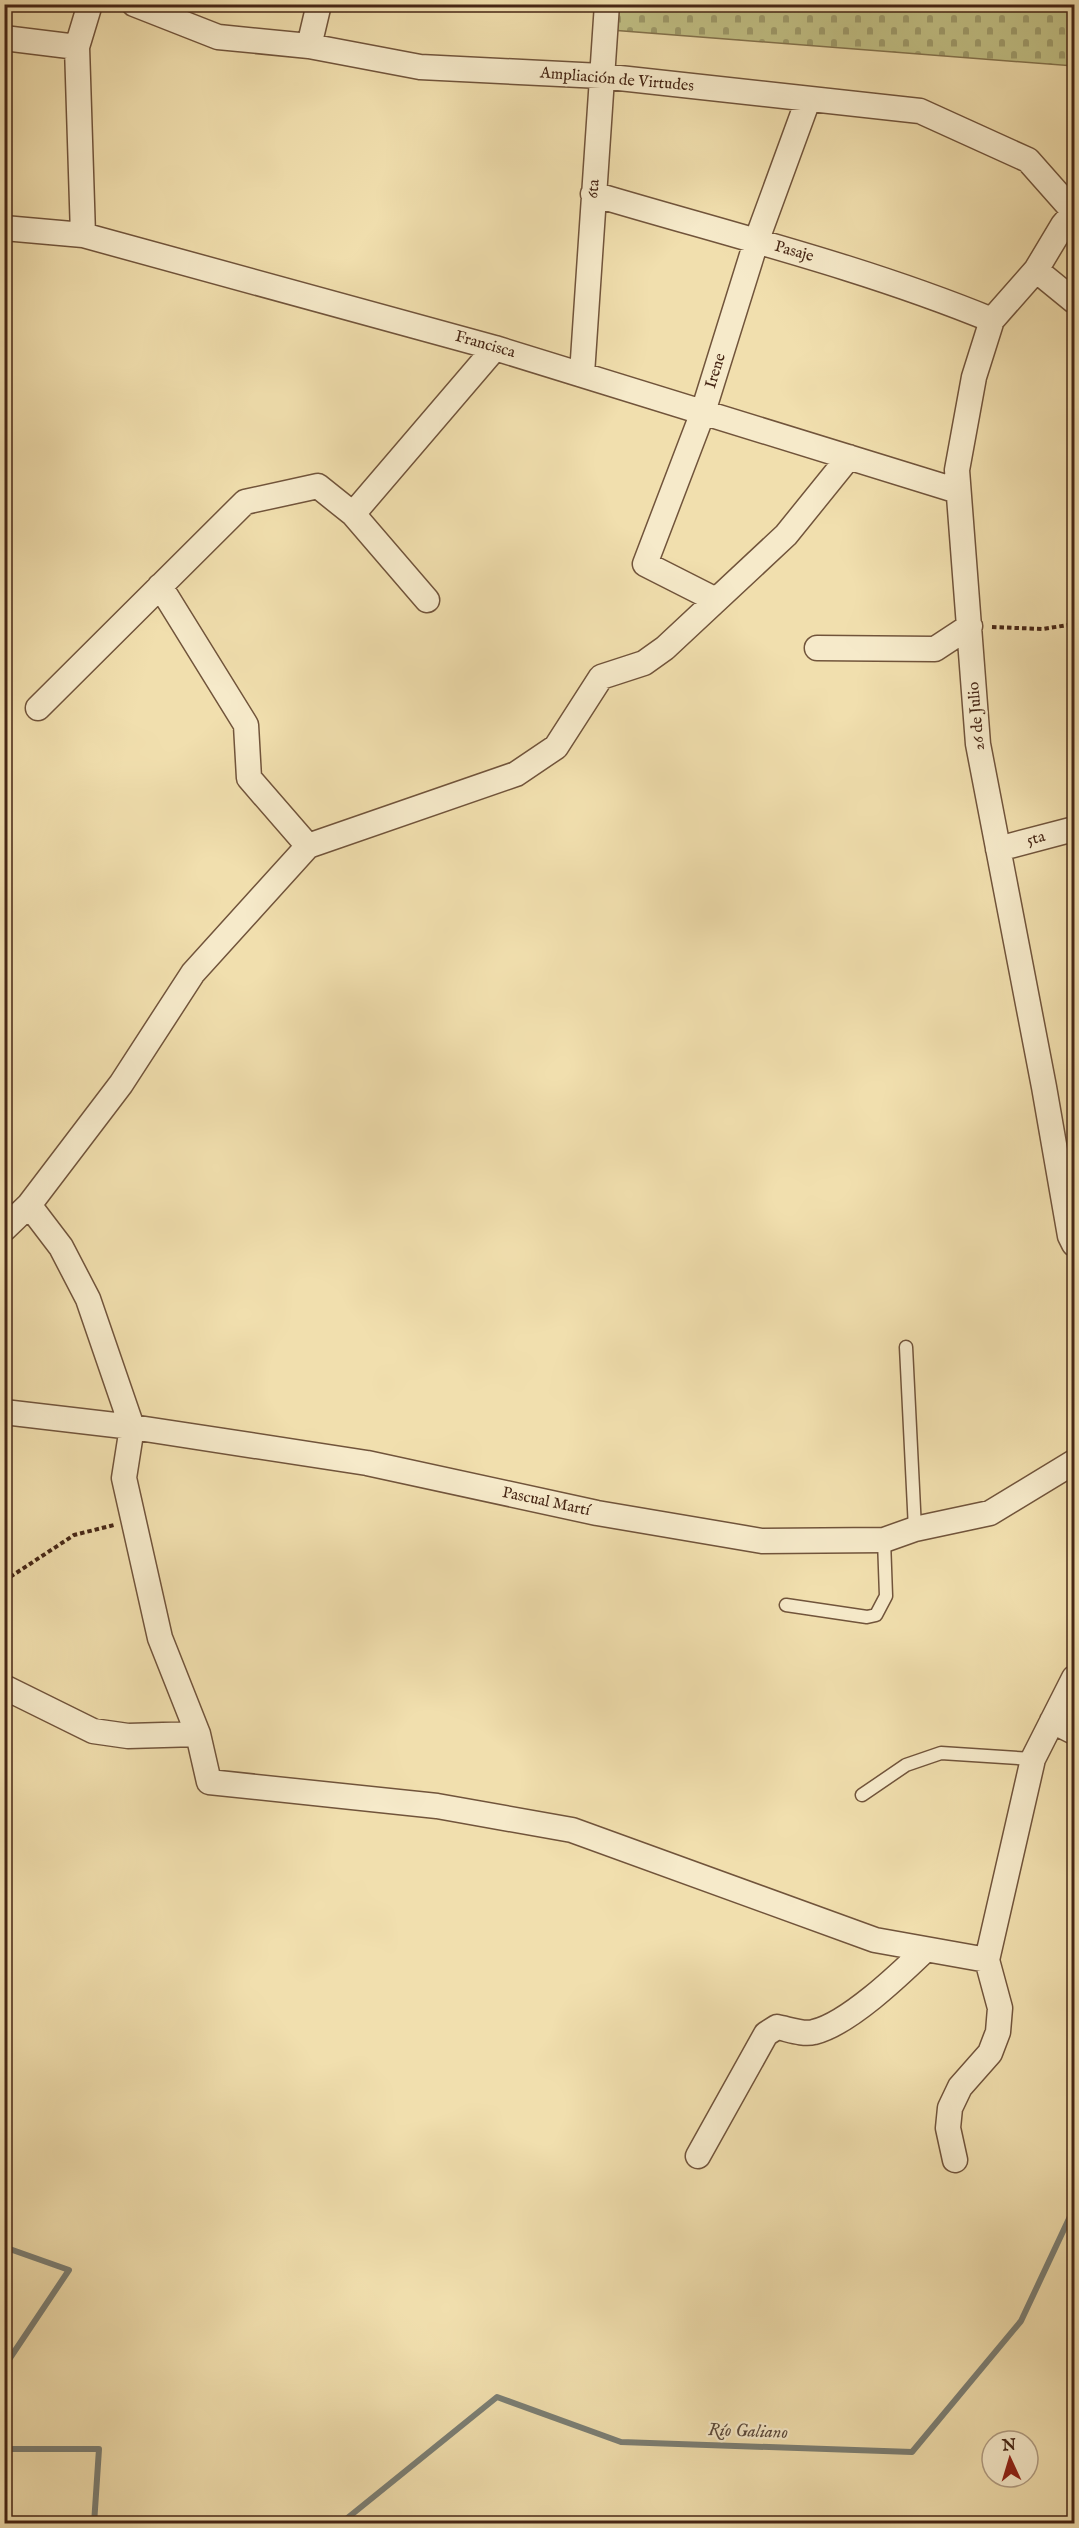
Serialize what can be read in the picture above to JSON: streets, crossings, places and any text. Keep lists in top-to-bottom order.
{
  "streets": {
    "street": [
      "Ampliación de Virtudes",
      "6ta",
      "Pasaje",
      "Francisca",
      "Irene",
      "26 de Julio",
      "5ta",
      "Pascual Martí"
    ]
  },
  "crossings": [
    ["Ampliación de Virtudes", "6ta"],
    ["Ampliación de Virtudes", "Irene"],
    ["Ampliación de Virtudes", "26 de Julio"],
    ["6ta", "Pasaje"],
    ["6ta", "Francisca"],
    ["Pasaje", "Irene"],
    ["Pasaje", "26 de Julio"],
    ["Francisca", "Irene"],
    ["Francisca", "26 de Julio"],
    ["26 de Julio", "5ta"]
  ],
  "water": ["Río Galiano"],
  "north": "top"
}
